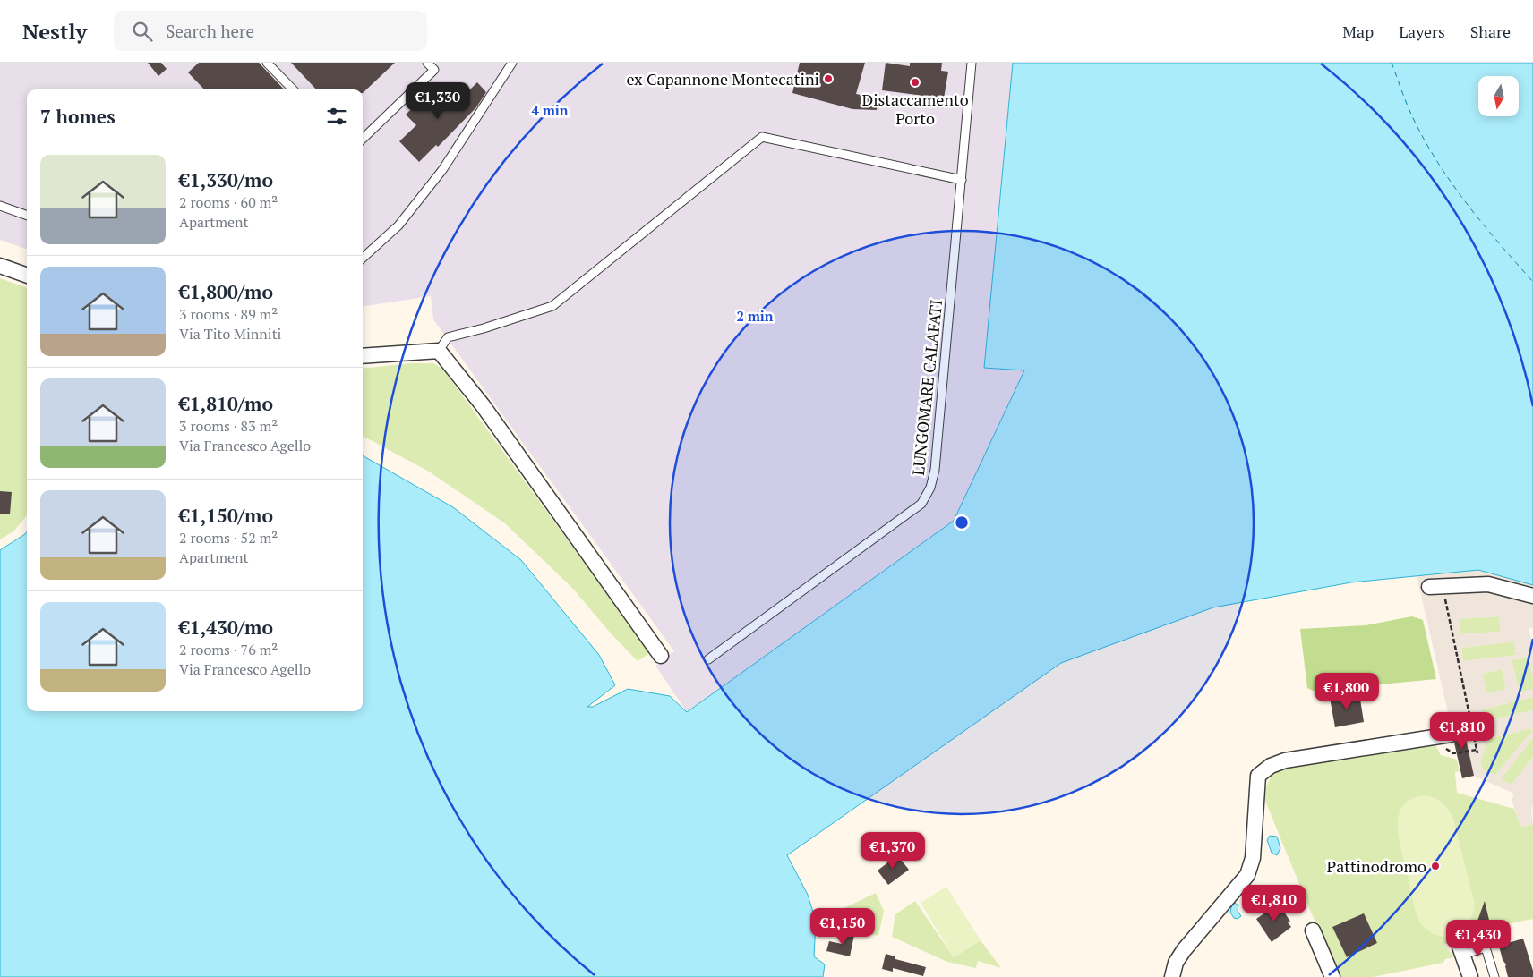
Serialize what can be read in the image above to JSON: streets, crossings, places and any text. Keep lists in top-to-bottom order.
{
  "streets": {
    "lane": ["LUNGOMARE CALAFATI"]
  },
  "places": ["ex Capannone Montecatini", "Distaccamento Porto", "Pattinodromo"],
  "north": "bottom",
  "page": {
    "header": "Nestly",
    "search": "Search here",
    "nav": ["Map", "Layers", "Share"],
    "price": [
      "€1,330",
      "€1,800",
      "€1,810",
      "€1,370",
      "€1,810",
      "€1,150",
      "€1,430"
    ],
    "heading": "7 homes",
    "list": [
      {
        "name": "€1,330/mo",
        "note": "2 rooms · 60 m² · Apartment"
      },
      {
        "name": "€1,800/mo",
        "note": "3 rooms · 89 m² · Via Tito Minniti"
      },
      {
        "name": "€1,810/mo",
        "note": "3 rooms · 83 m² · Via Francesco Agello"
      },
      {
        "name": "€1,150/mo",
        "note": "2 rooms · 52 m² · Apartment"
      },
      {
        "name": "€1,430/mo",
        "note": "2 rooms · 76 m² · Via Francesco Agello"
      }
    ]
  },
  "rings": ["4 min", "2 min"]
}
